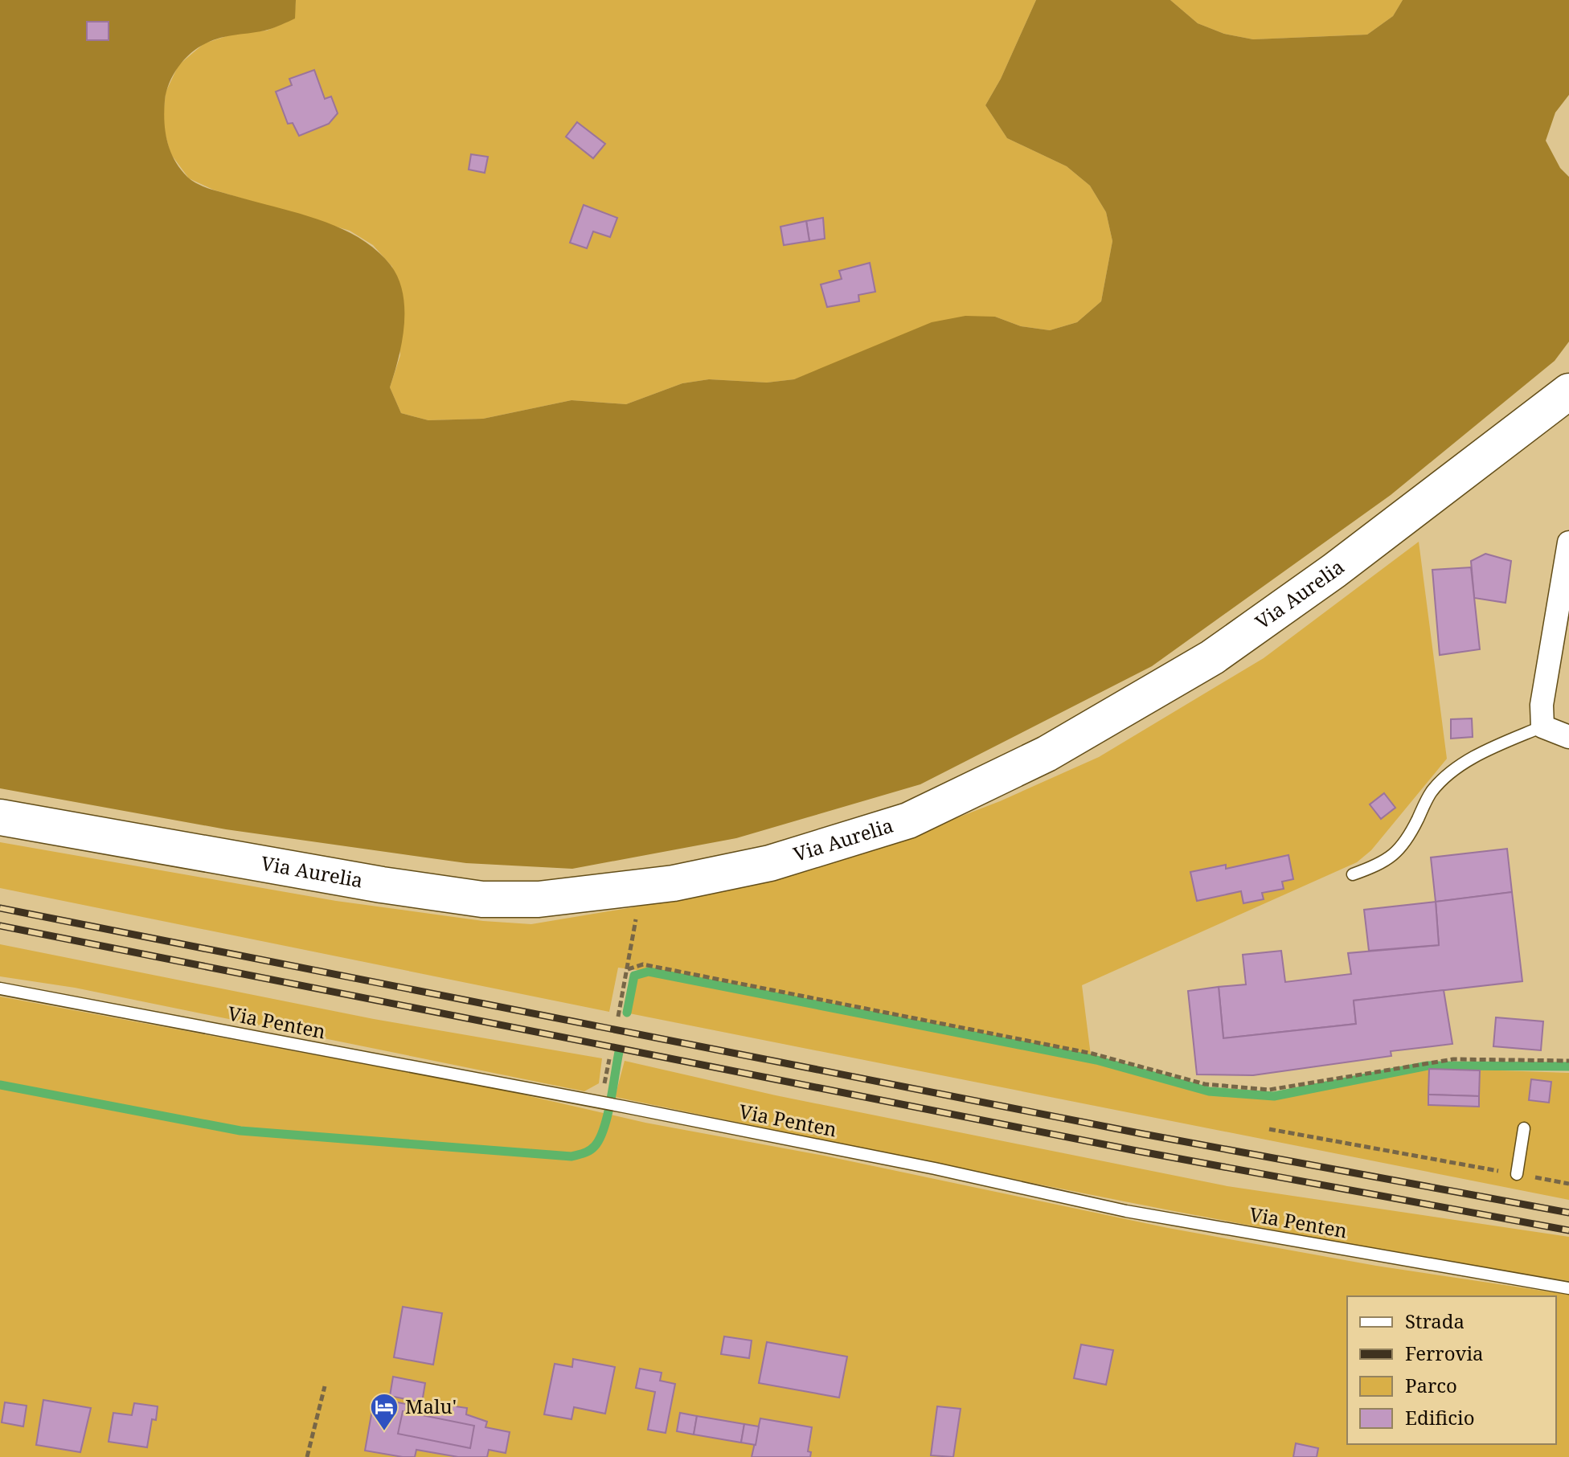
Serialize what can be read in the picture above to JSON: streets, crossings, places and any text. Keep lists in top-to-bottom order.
{
  "streets": {
    "main road": ["Via Aurelia"],
    "lane": ["Via Penten"]
  },
  "places": {
    "hotel": ["Malu'"]
  },
  "legend": [
    "Strada",
    "Ferrovia",
    "Parco",
    "Edificio"
  ]
}
